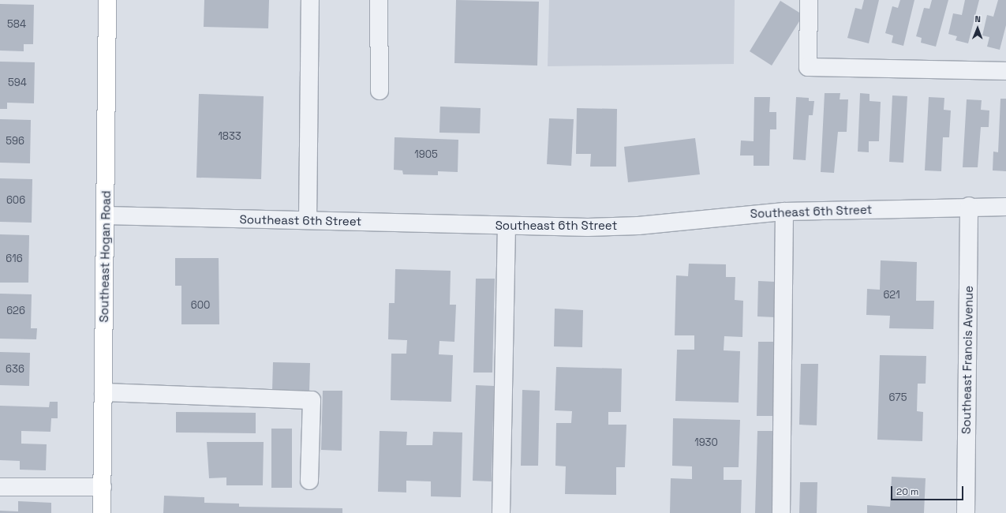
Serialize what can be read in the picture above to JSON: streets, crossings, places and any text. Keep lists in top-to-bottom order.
{
  "streets": {
    "main road": ["Southeast Hogan Road"],
    "street": ["Southeast 6th Street", "Southeast Francis Avenue"]
  },
  "crossings": [
    ["Southeast 6th Street", "Southeast Hogan Road"],
    ["Southeast 6th Street", "Southeast Francis Avenue"]
  ],
  "house_numbers": [
    "584",
    "594",
    "1833",
    "596",
    "1905",
    "606",
    "616",
    "621",
    "600",
    "626",
    "636",
    "675",
    "1930"
  ],
  "scale_bar": "20 m",
  "north": "top"
}
